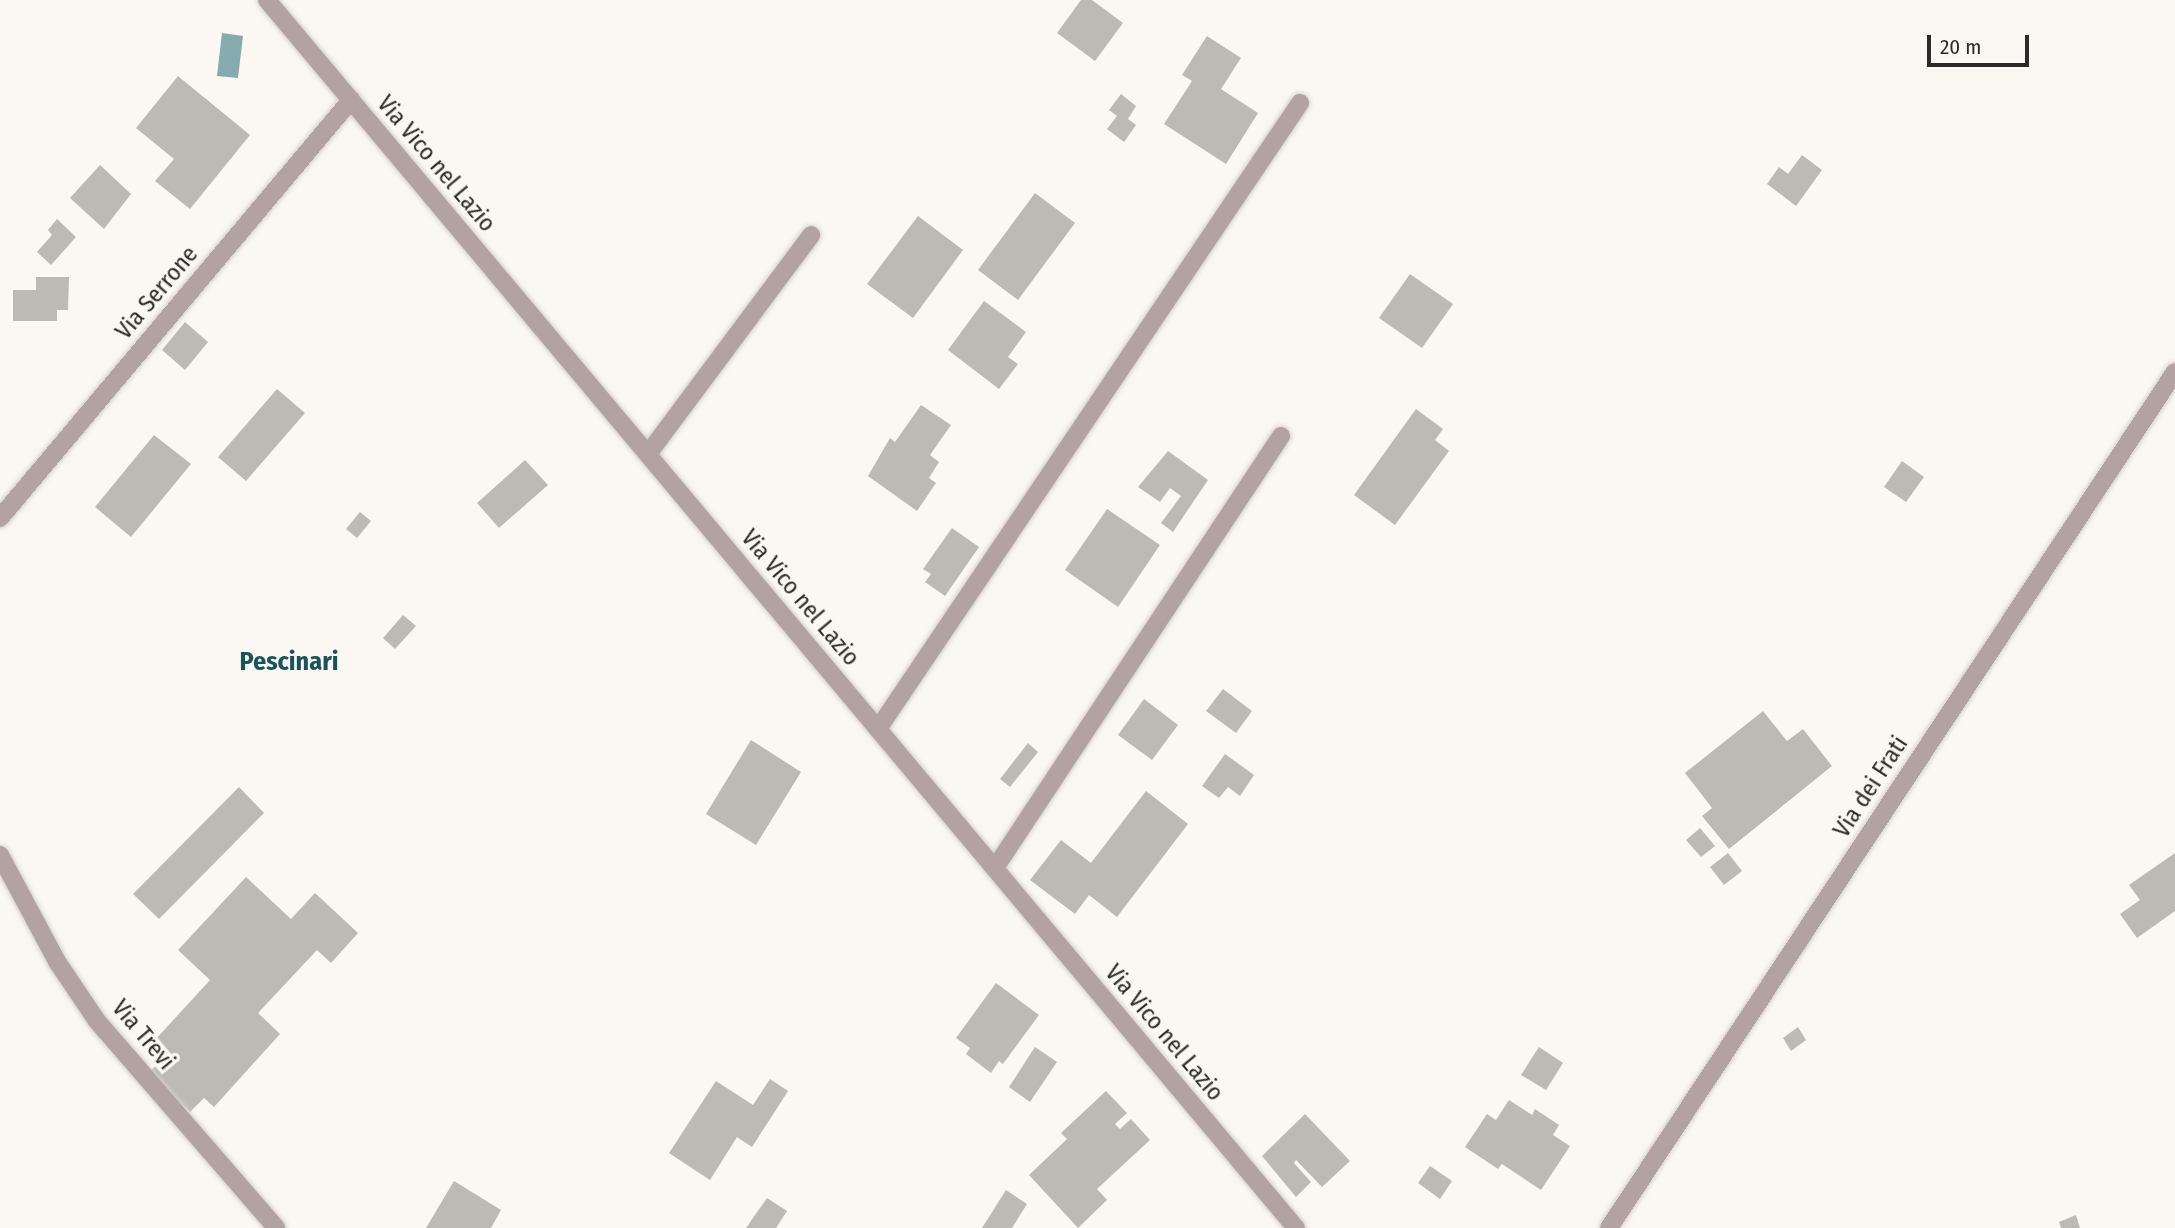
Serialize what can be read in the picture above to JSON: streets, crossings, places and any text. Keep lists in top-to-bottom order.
{
  "streets": {
    "street": [
      "Via Vico nel Lazio",
      "Via Serrone",
      "Via dei Frati",
      "Via Trevi"
    ]
  },
  "crossings": [
    ["Via Vico nel Lazio", "Via Serrone"]
  ],
  "districts": ["Pescinari"],
  "scale_bar": "20 m"
}
